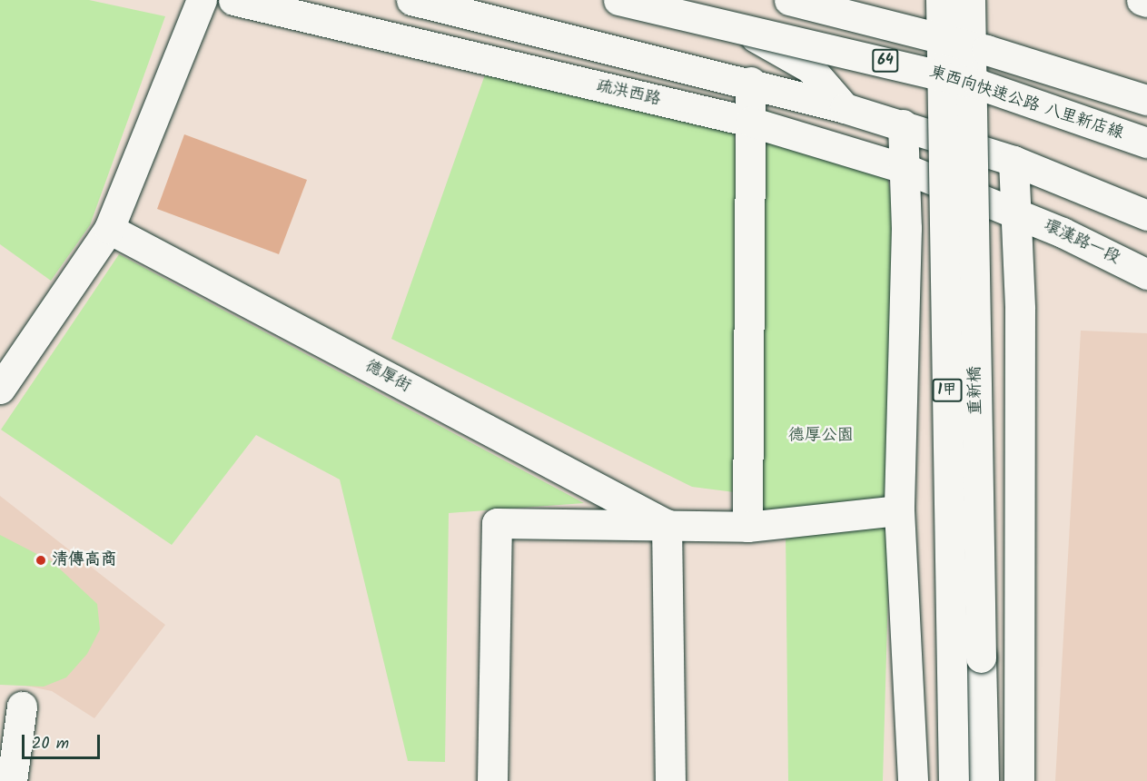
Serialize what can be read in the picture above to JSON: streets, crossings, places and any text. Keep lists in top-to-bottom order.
{
  "streets": {
    "main road": [
      "64",
      "疏洪西路",
      "東西向快速公路 八里新店線",
      "環漢路一段",
      "德厚街",
      "1甲",
      "重新橋"
    ]
  },
  "crossings": [
    ["疏洪西路", "環漢路一段"]
  ],
  "parks": ["德厚公園"],
  "places": ["清傳高商"],
  "scale_bar": "20 m"
}
